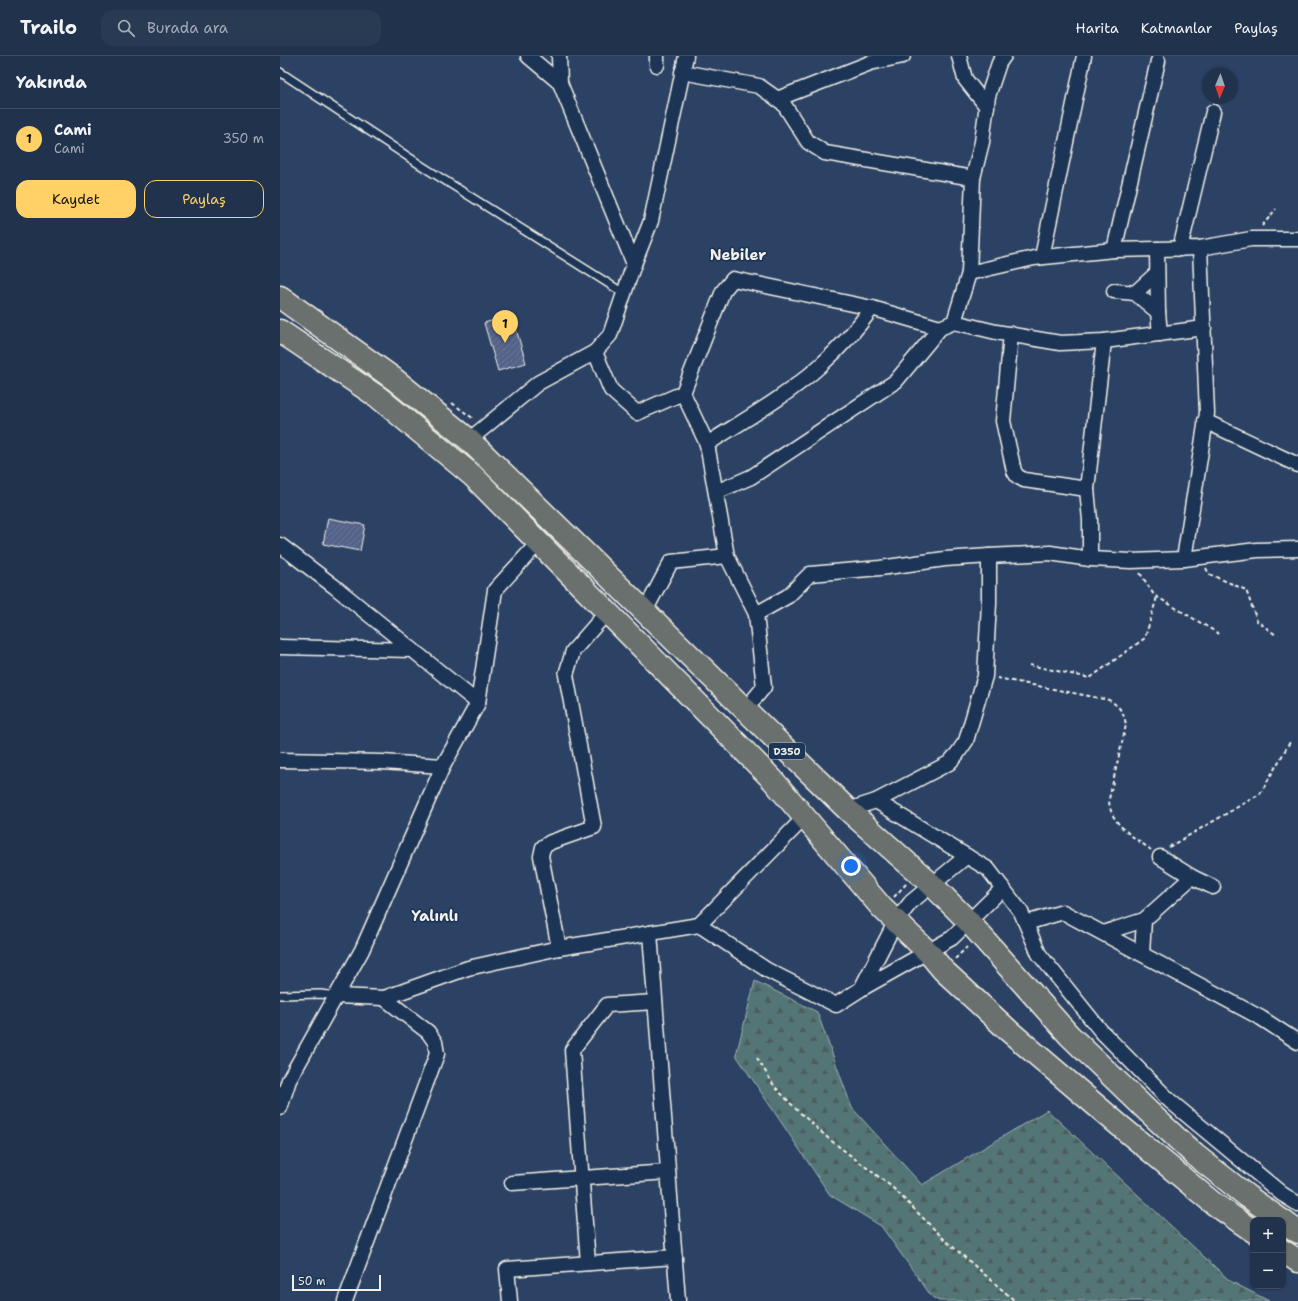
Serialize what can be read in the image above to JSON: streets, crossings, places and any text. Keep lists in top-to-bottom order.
{
  "streets": {
    "highway": ["D350"]
  },
  "districts": ["Nebiler", "Yalınlı"],
  "scale_bar": "50 m",
  "north": "bottom",
  "page": {
    "header": "Trailo",
    "search": "Burada ara",
    "nav": ["Harita", "Katmanlar", "Paylaş"],
    "heading": "Yakında",
    "list": [
      {
        "mark": "1",
        "name": "Cami",
        "note": "Cami",
        "value": "350 m"
      }
    ],
    "buttons": ["Kaydet", "Paylaş"],
    "pins": "1",
    "map_buttons": ["+", "−"],
    "scale": "50 m"
  }
}
